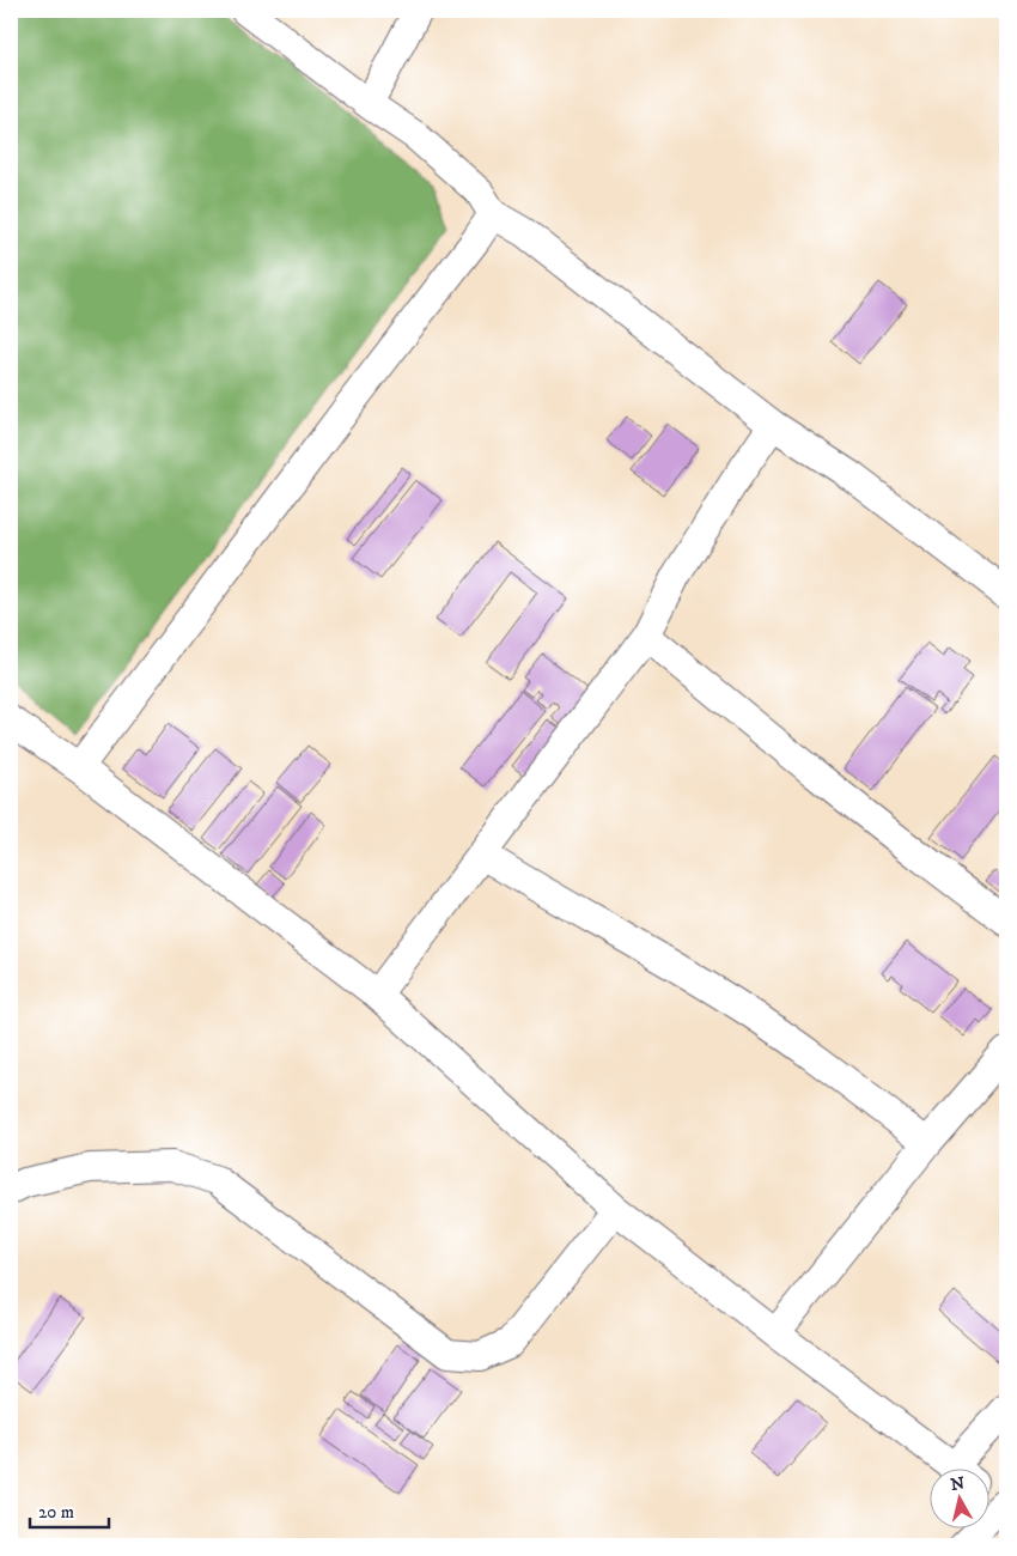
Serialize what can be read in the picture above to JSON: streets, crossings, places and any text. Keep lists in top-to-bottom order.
{
  "scale_bar": "20 m",
  "north": "top"
}
